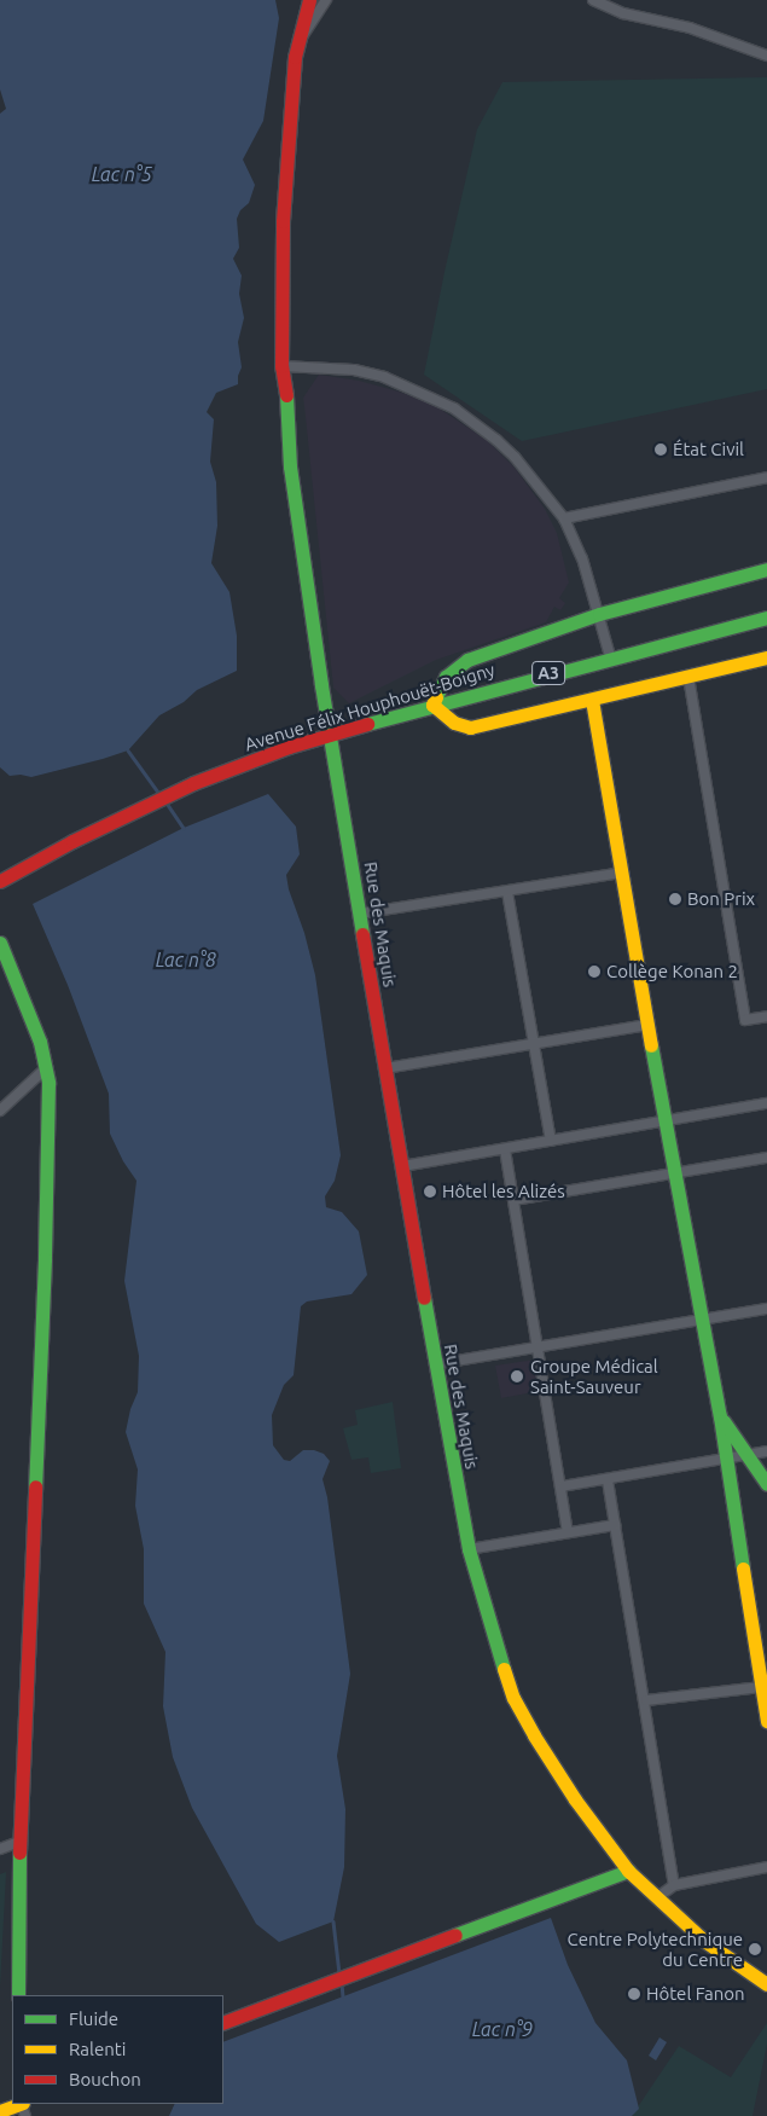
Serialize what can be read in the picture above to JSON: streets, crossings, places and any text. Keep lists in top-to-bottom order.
{
  "streets": {
    "main road": ["A3", "Avenue Félix Houphouët-Boigny", "Rue des Maquis"]
  },
  "crossings": [
    ["Avenue Félix Houphouët-Boigny", "Rue des Maquis"]
  ],
  "water": ["Lac n°5", "Lac n°8", "Lac n°9"],
  "places": [
    "État Civil",
    "Bon Prix",
    "Collège Konan 2",
    "Hôtel les Alizés",
    "Groupe Médical Saint-Sauveur",
    "Centre Polytechnique du Centre",
    "Hôtel Fanon"
  ],
  "legend": ["Fluide", "Ralenti", "Bouchon"]
}
